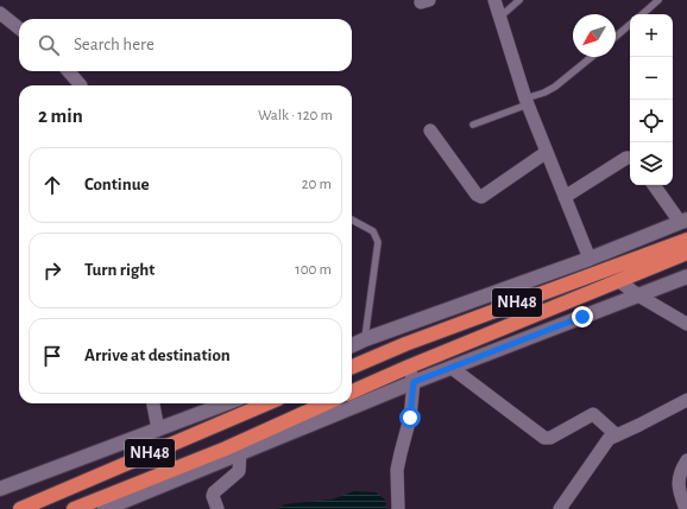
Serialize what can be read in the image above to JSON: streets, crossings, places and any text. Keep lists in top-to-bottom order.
{
  "streets": {
    "highway": ["NH48"]
  },
  "north": "bottom left",
  "page": {
    "map_buttons": ["+", "−"],
    "search": "Search here",
    "heading": ["2 min", "Walk · 120 m"],
    "list": [
      ["Continue", "20 m"],
      ["Turn right", "100 m"],
      "Arrive at destination"
    ]
  }
}
